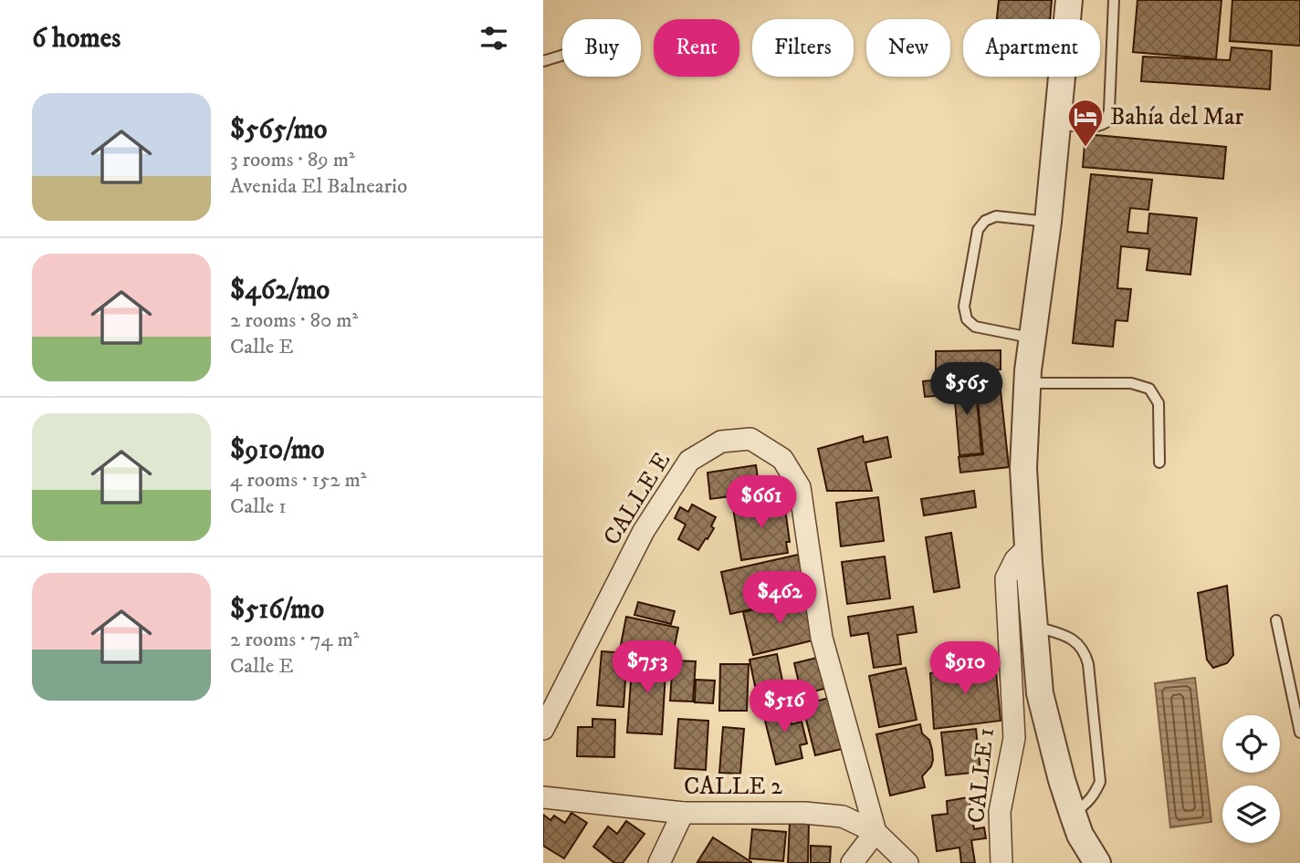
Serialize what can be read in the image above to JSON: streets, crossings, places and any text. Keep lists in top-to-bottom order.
{
  "streets": {
    "street": ["CALLE E", "CALLE 1", "CALLE 2"]
  },
  "crossings": [
    ["CALLE E", "CALLE 2"]
  ],
  "places": {
    "hotel": ["Bahía del Mar"]
  },
  "page": {
    "heading": "6 homes",
    "chip": [
      "Buy",
      "Rent",
      "Filters",
      "New",
      "Apartment"
    ],
    "list": [
      {
        "name": "$565/mo",
        "note": "3 rooms · 89 m² · Avenida El Balneario"
      },
      {
        "name": "$462/mo",
        "note": "2 rooms · 80 m² · Calle E"
      },
      {
        "name": "$910/mo",
        "note": "4 rooms · 152 m² · Calle 1"
      },
      {
        "name": "$516/mo",
        "note": "2 rooms · 74 m² · Calle E"
      }
    ],
    "price": [
      "$565",
      "$661",
      "$462",
      "$753",
      "$910",
      "$516"
    ]
  }
}
